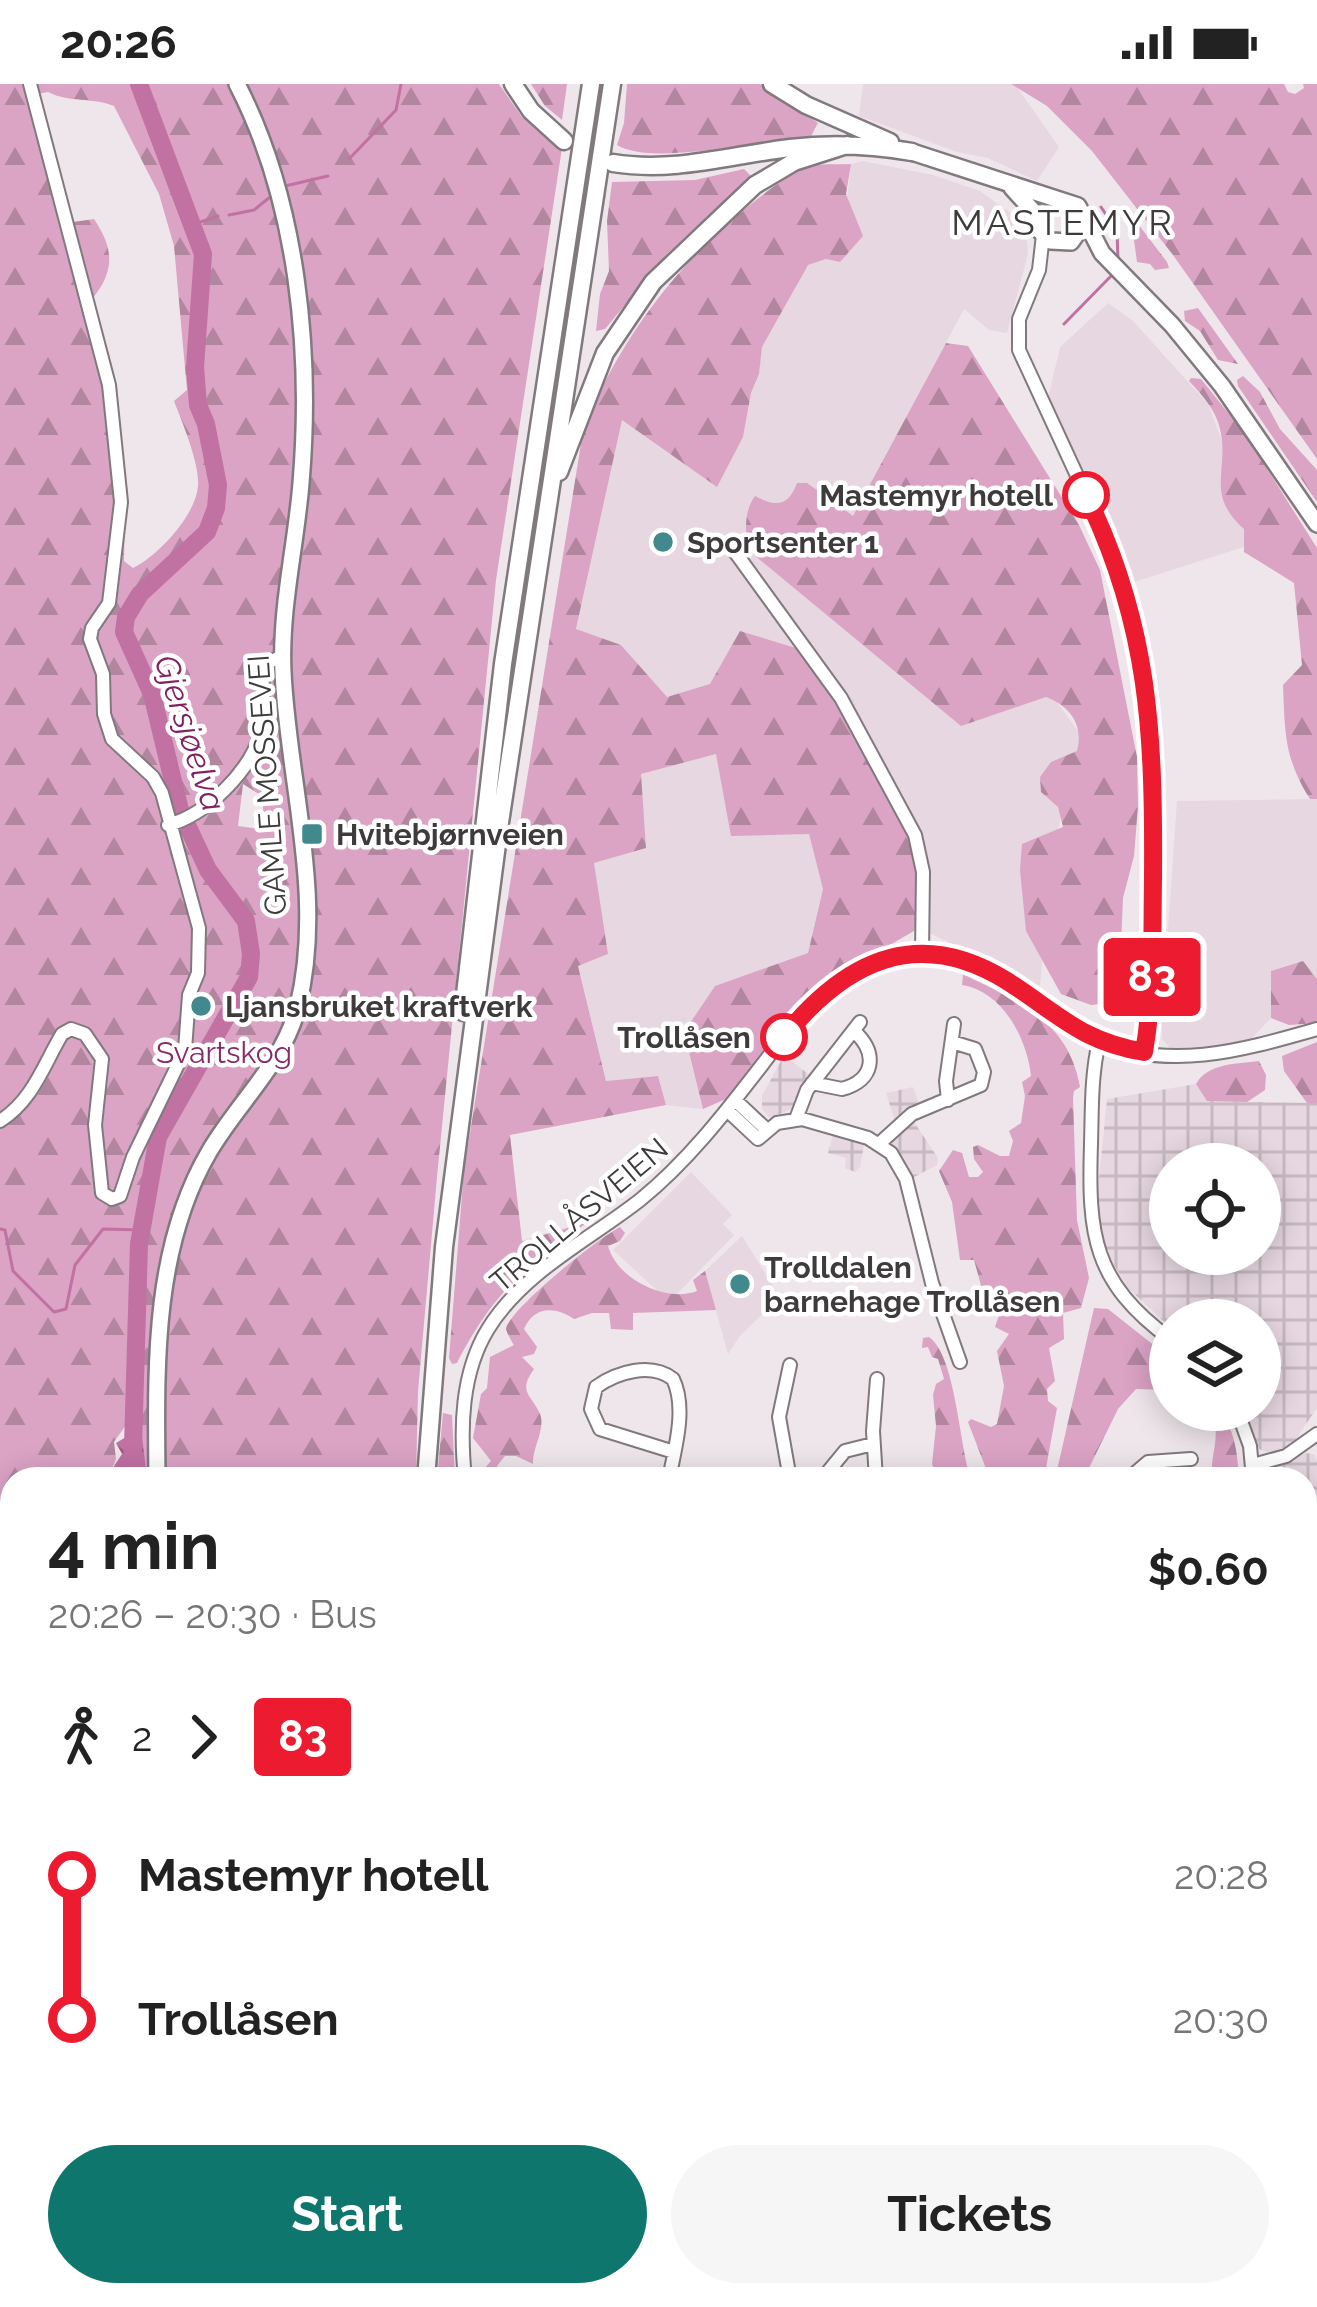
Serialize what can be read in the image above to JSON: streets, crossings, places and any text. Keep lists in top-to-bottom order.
{
  "streets": {
    "main road": ["GAMLE MOSSEVEI"],
    "street": ["TROLLÅSVEIEN"]
  },
  "districts": ["MASTEMYR"],
  "water": ["Gjersjøelva"],
  "parks": ["Svartskog"],
  "places": {
    "other": [
      "Mastemyr hotell",
      "Sportsenter 1",
      "Ljansbruket kraftverk",
      "Trollåsen",
      "Trolldalen barnehage Trollåsen"
    ],
    "transit": ["Hvitebjørnveien"]
  },
  "lines": ["bus line 83"],
  "page": {
    "status": "20:26",
    "on_map": "83",
    "heading": ["4 min", "20:26 – 20:30 · Bus", "$0.60"],
    "legs": ["2", "83"],
    "list": [
      {
        "name": "Mastemyr hotell",
        "value": "20:28"
      },
      {
        "name": "Trollåsen",
        "value": "20:30"
      }
    ],
    "buttons": ["Start", "Tickets"]
  }
}
